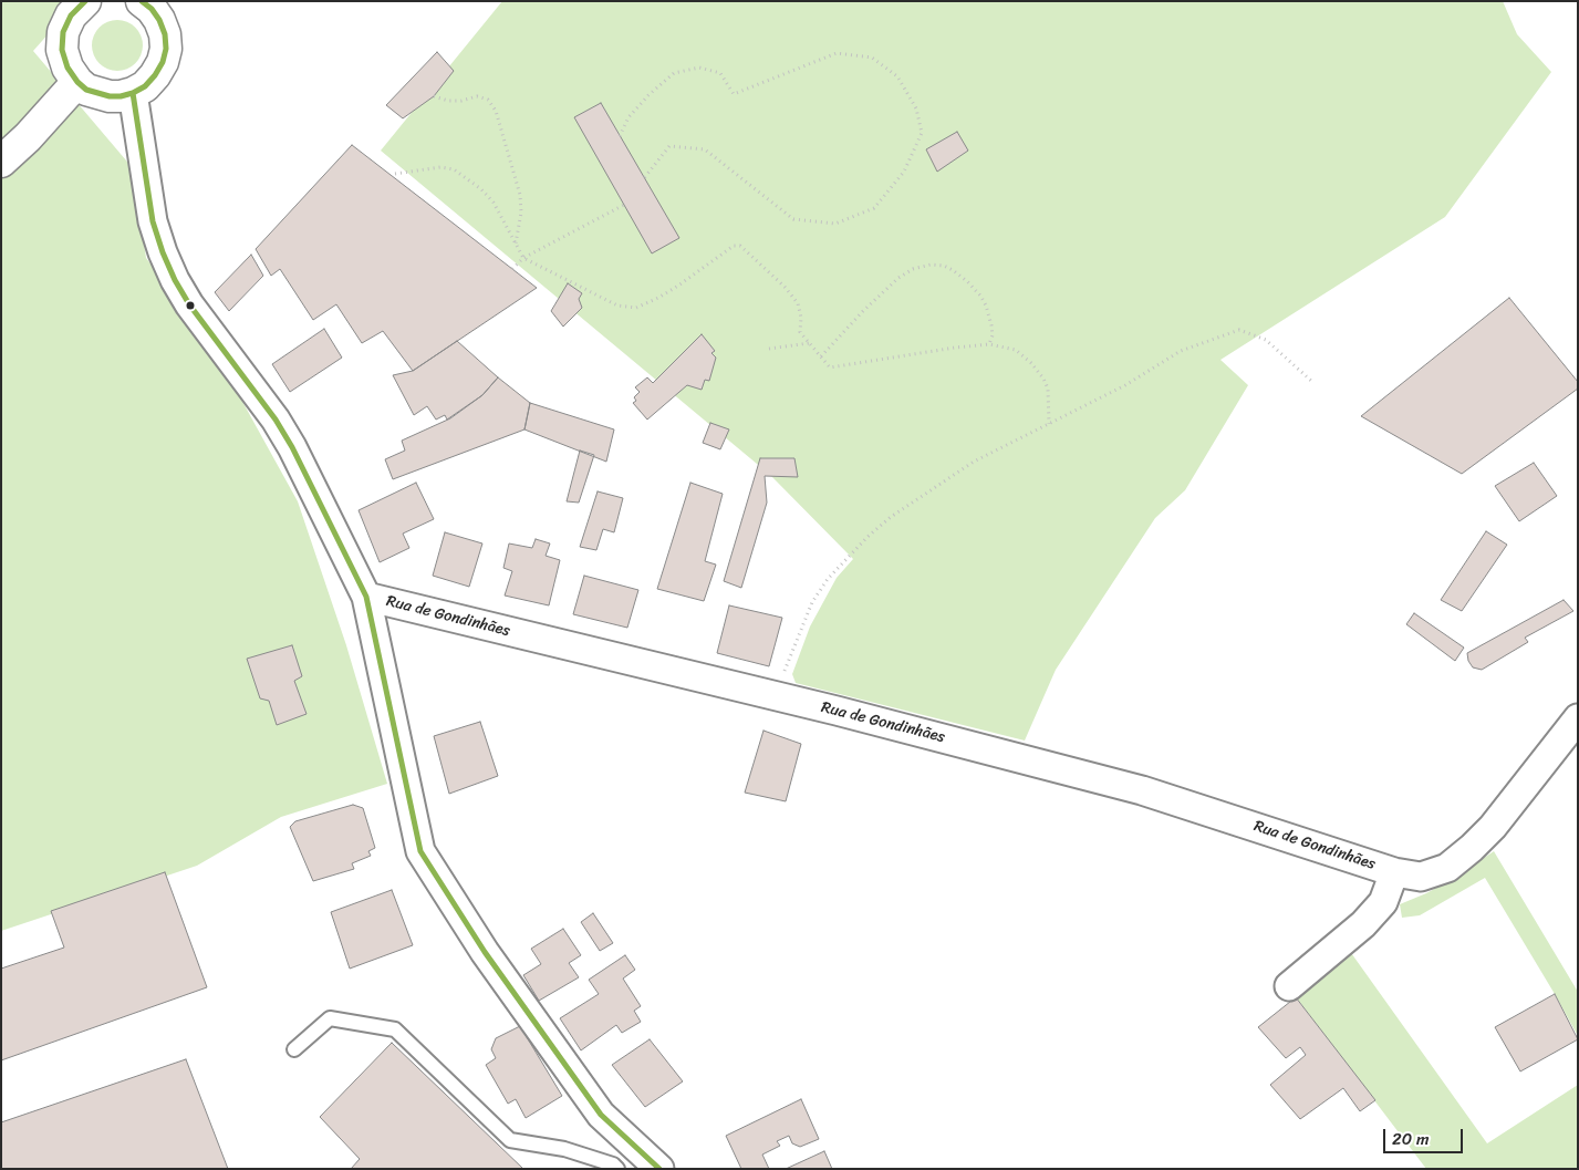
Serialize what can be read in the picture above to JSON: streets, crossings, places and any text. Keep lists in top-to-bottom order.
{
  "streets": {
    "street": ["Rua de Gondinhães"]
  },
  "scale_bar": "20 m"
}
